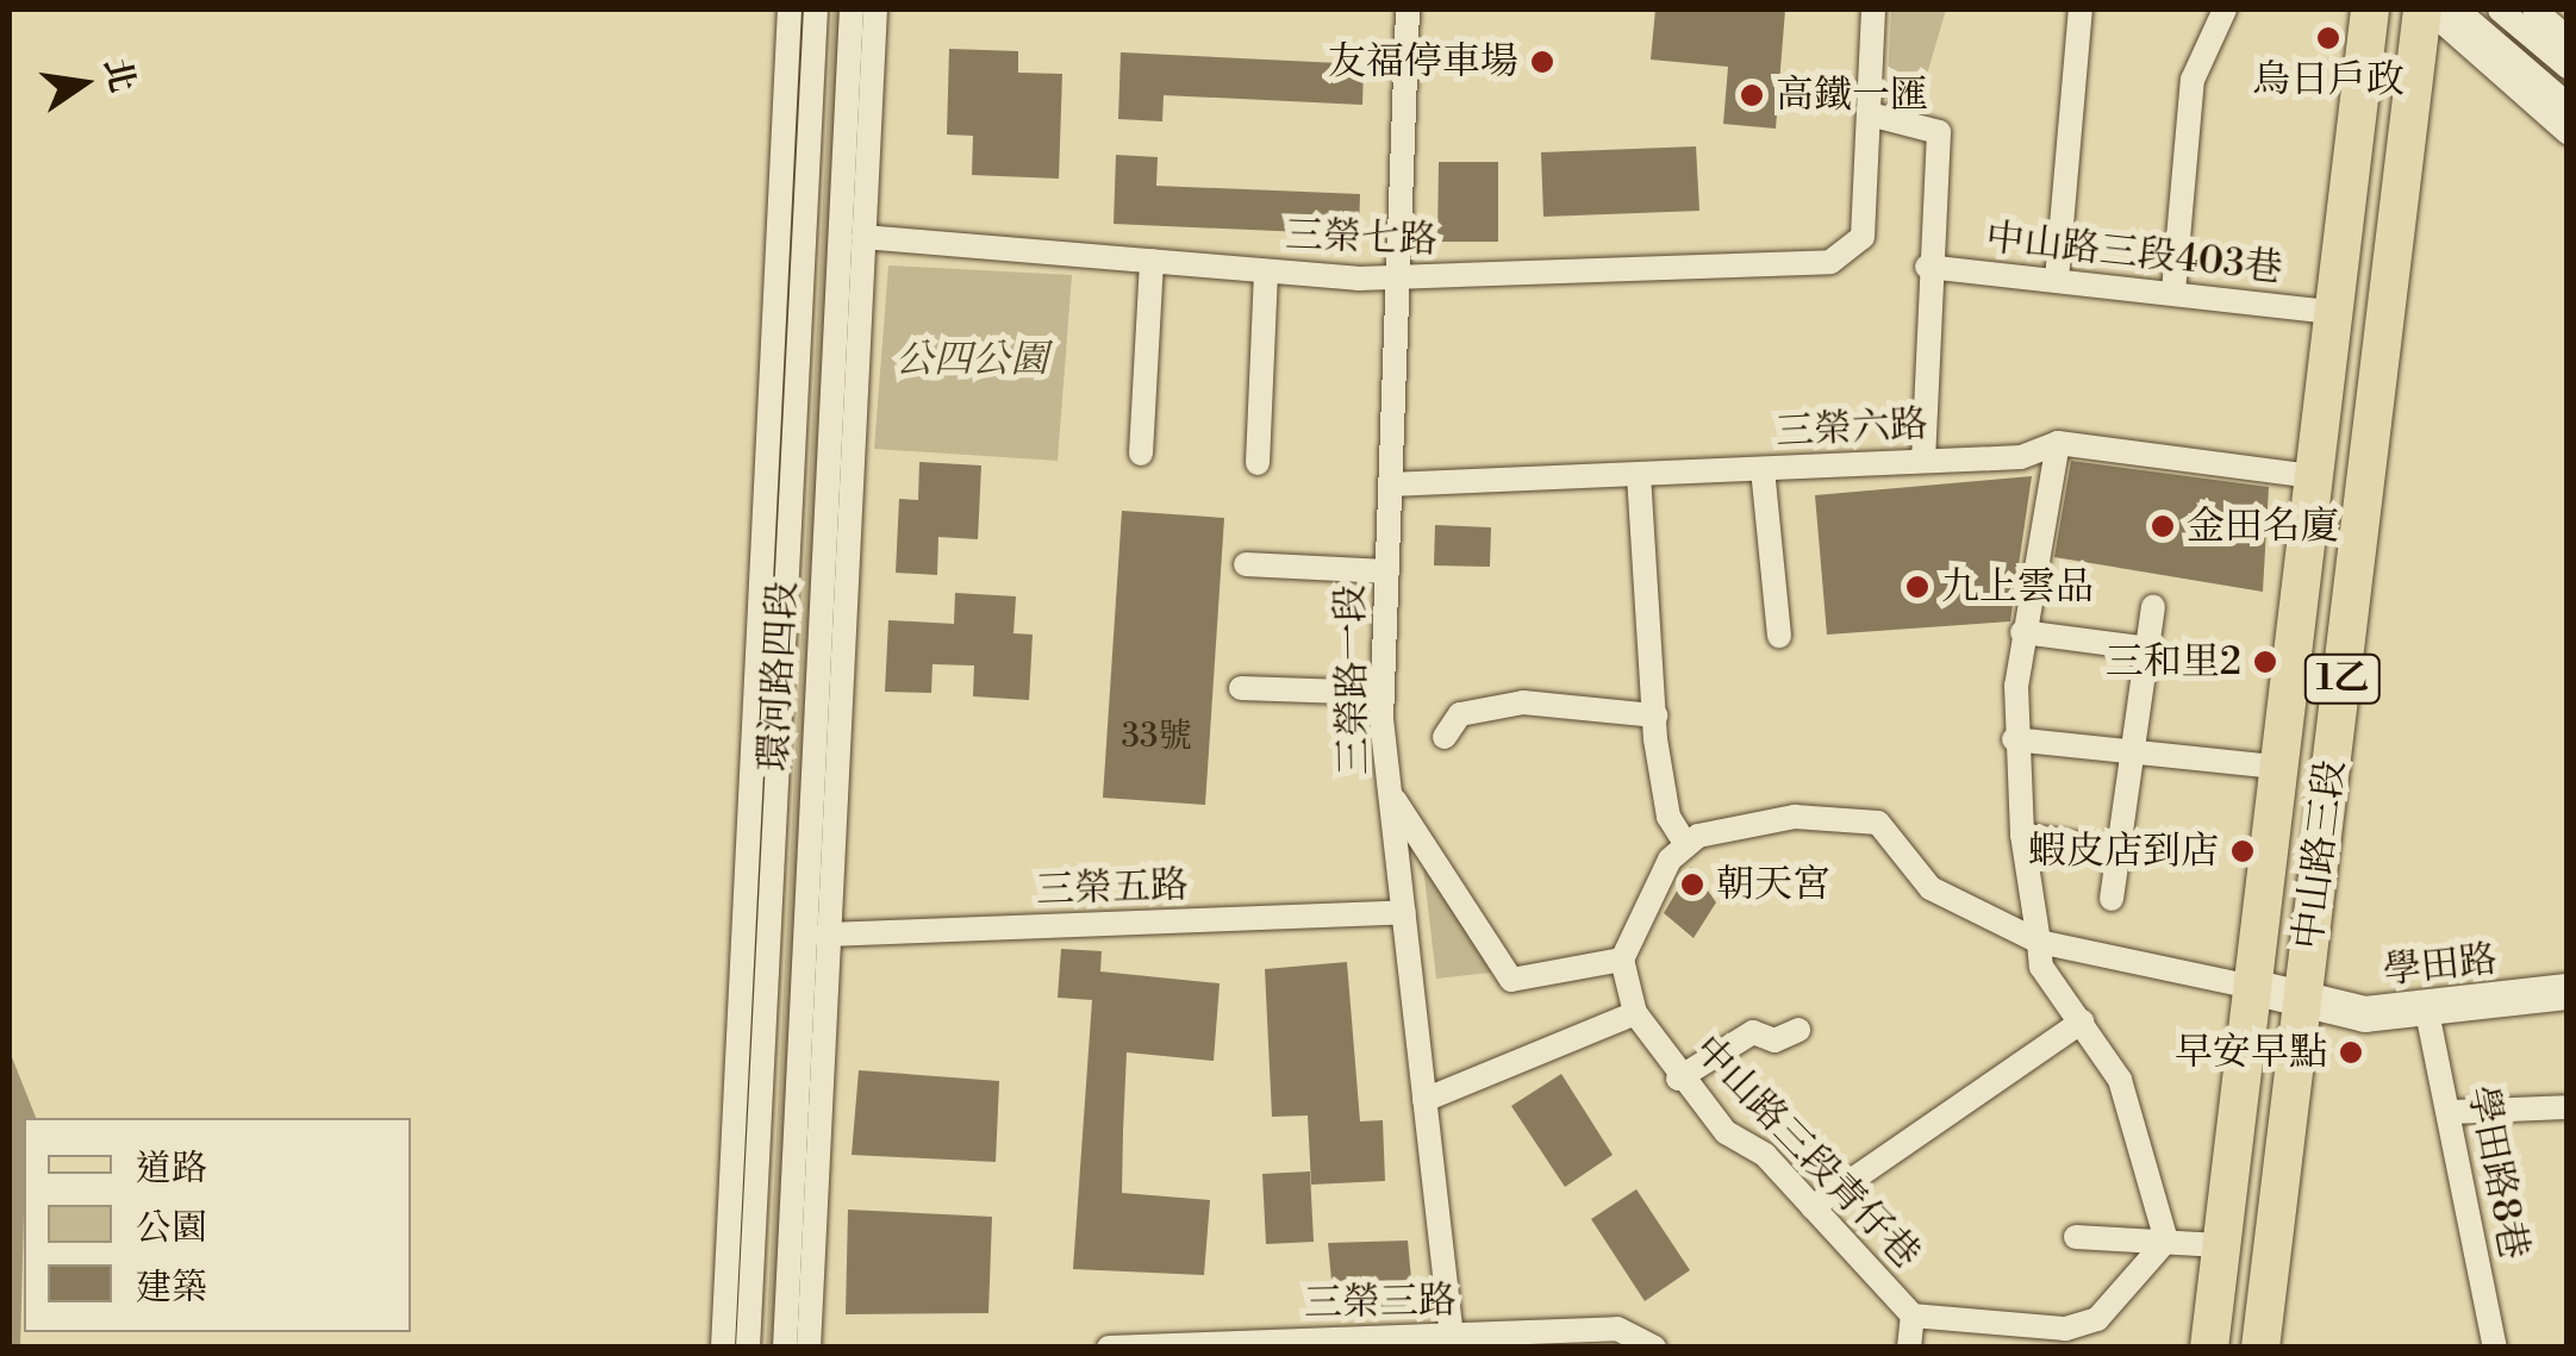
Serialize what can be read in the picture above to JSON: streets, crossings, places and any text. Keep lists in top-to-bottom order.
{
  "streets": {
    "main road": ["1乙", "中山路三段", "學田路"],
    "street": [
      "三榮七路",
      "中山路三段403巷",
      "三榮六路",
      "環河路四段",
      "三榮路一段",
      "三榮五路",
      "中山路三段青仔巷",
      "學田路8巷",
      "三榮三路"
    ]
  },
  "crossings": [
    ["三榮七路", "環河路四段"],
    ["三榮七路", "三榮路一段"],
    ["中山路三段403巷", "中山路三段"],
    ["三榮六路", "三榮路一段"],
    ["三榮六路", "中山路三段"],
    ["環河路四段", "三榮五路"],
    ["三榮路一段", "三榮五路"],
    ["三榮路一段", "三榮三路"],
    ["中山路三段", "學田路"],
    ["學田路", "學田路8巷"]
  ],
  "parks": ["公四公園"],
  "places": [
    "烏日戶政",
    "友福停車場",
    "高鐵一匯",
    "金田名廈",
    "九上雲品",
    "三和里2",
    "蝦皮店到店",
    "朝天宮",
    "早安早點"
  ],
  "house_numbers": ["33號"],
  "legend": ["道路", "公園", "建築"],
  "north": "right"
}
